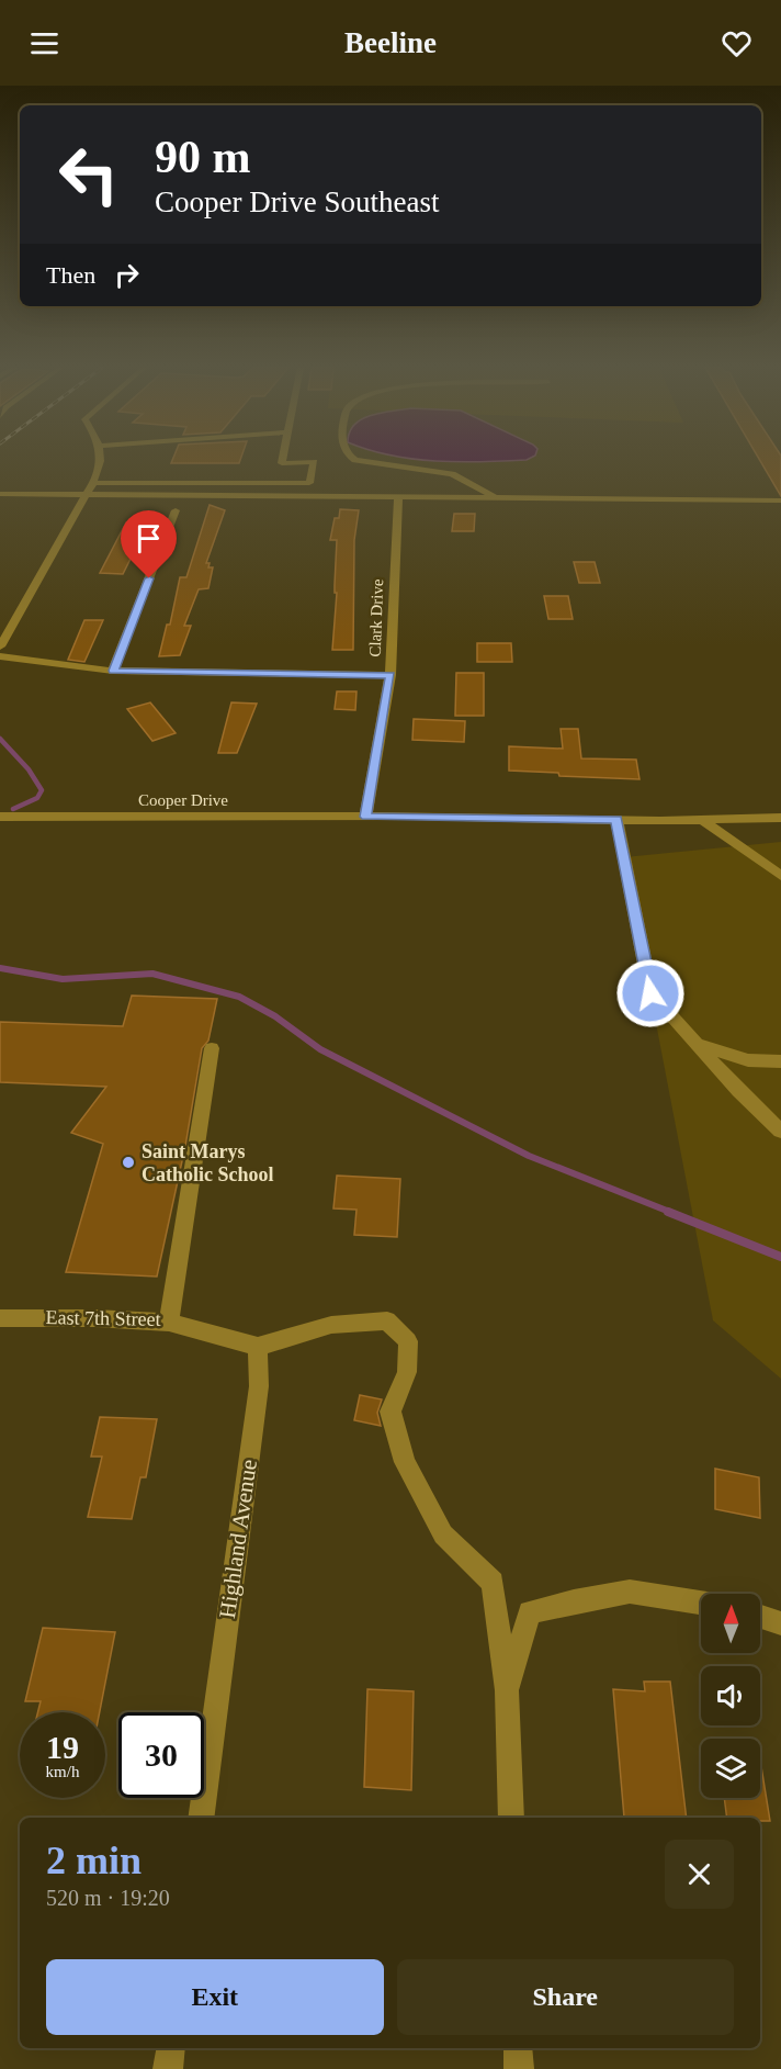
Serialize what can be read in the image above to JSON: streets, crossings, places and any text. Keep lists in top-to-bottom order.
{
  "streets": {
    "street": [
      "Clark Drive",
      "Cooper Drive",
      "East 7th Street",
      "Highland Avenue"
    ]
  },
  "crossings": [
    ["Clark Drive", "Cooper Drive"]
  ],
  "places": ["Saint Marys Catholic School"],
  "north": "top",
  "page": {
    "header": "Beeline",
    "turn": ["90 m", "Cooper Drive Southeast"],
    "then": "Then",
    "speed": "19 km/h",
    "limit": "30",
    "heading": ["2 min", "520 m · 19:20"],
    "buttons": ["Exit", "Share"]
  }
}
